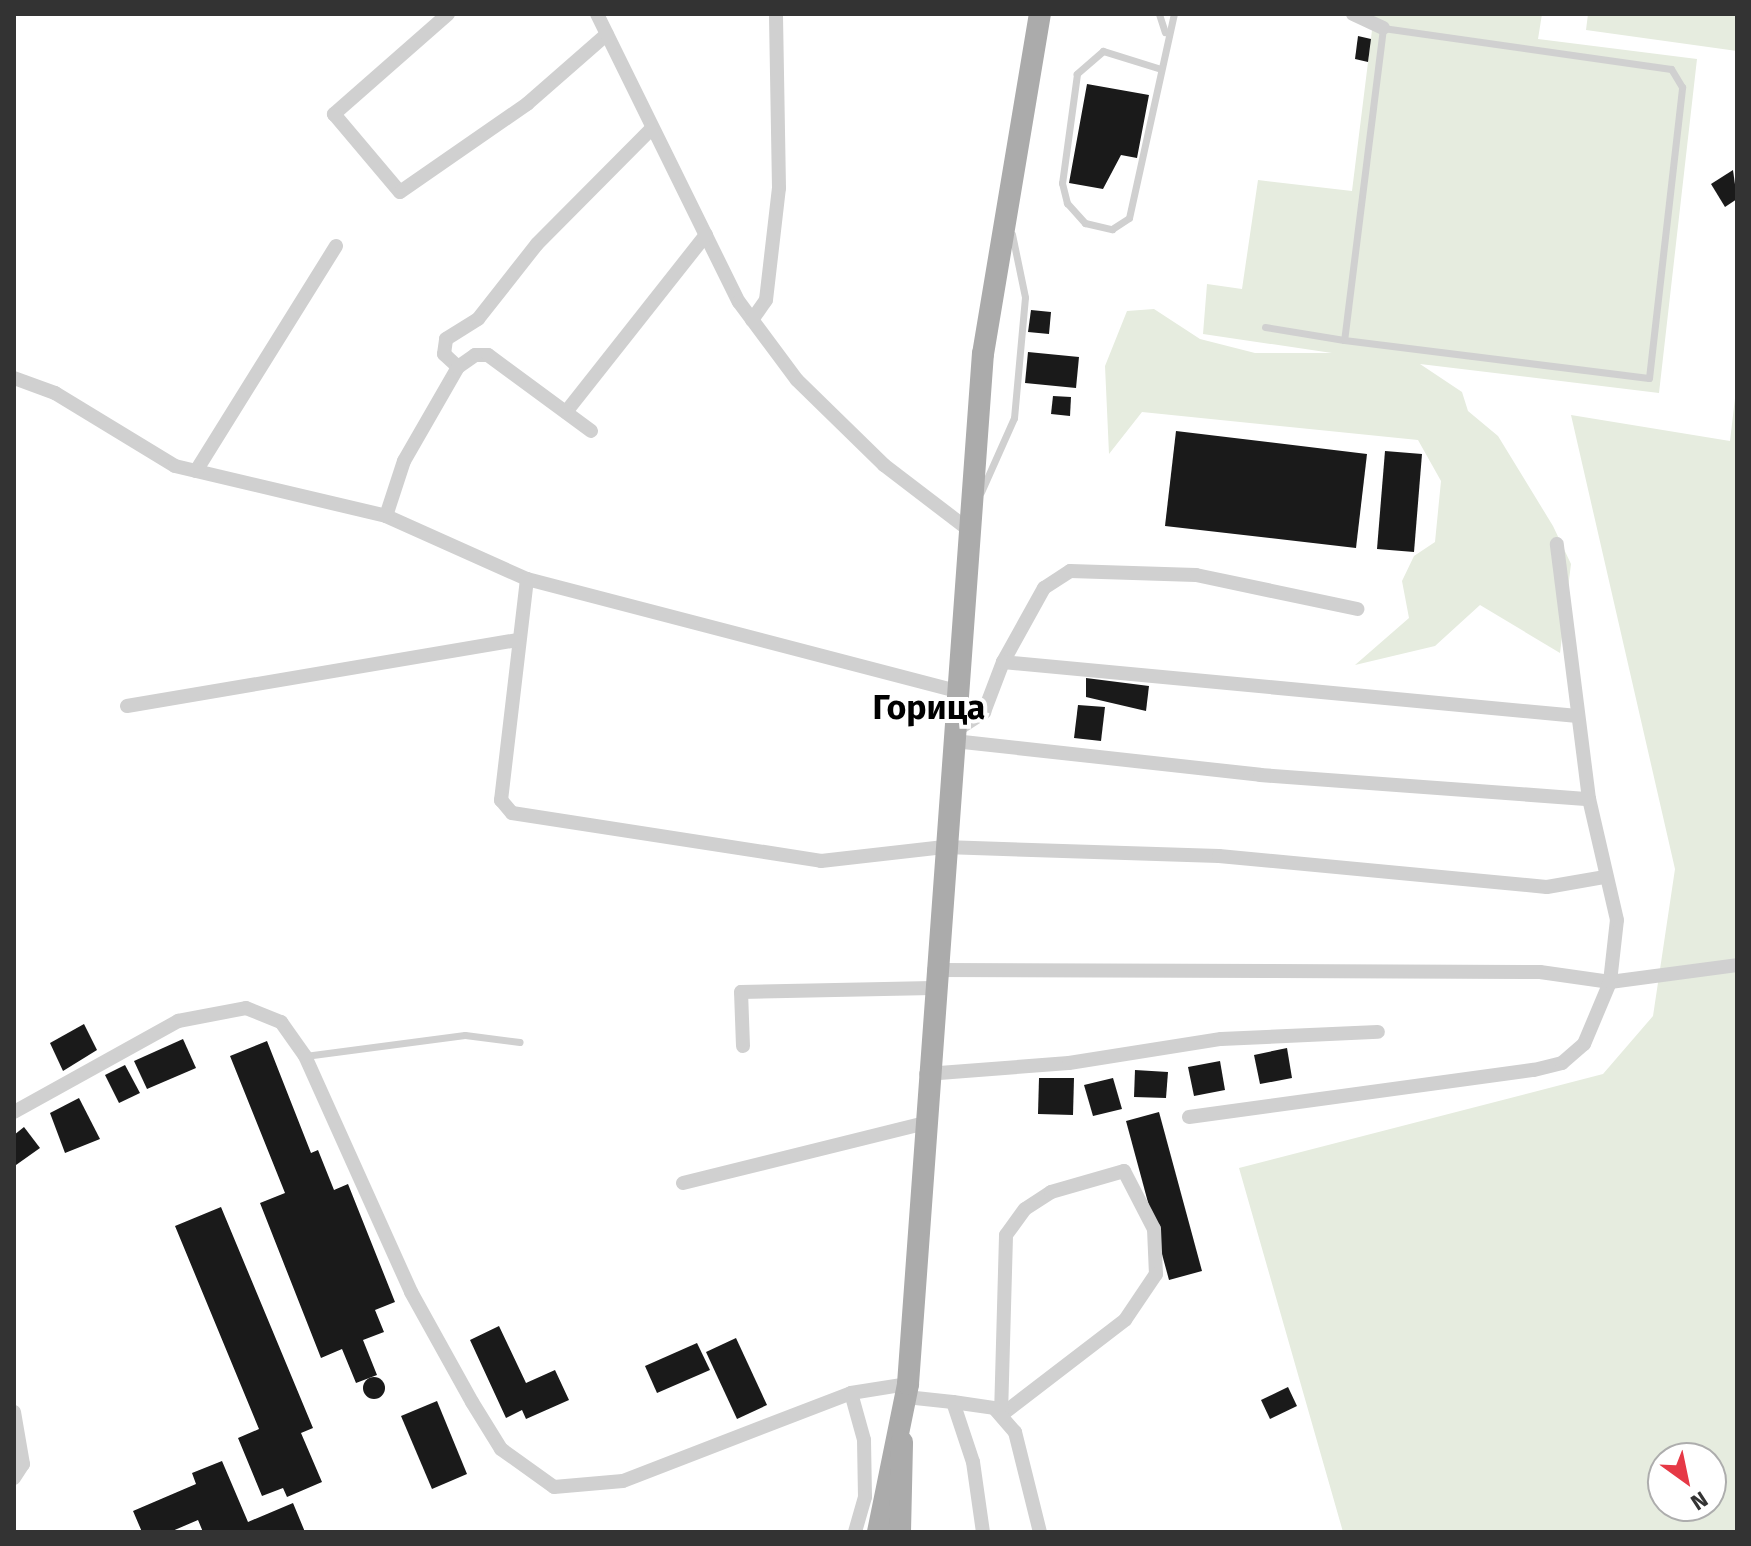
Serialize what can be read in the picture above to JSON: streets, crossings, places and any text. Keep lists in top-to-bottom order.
{
  "districts": ["Горица"],
  "north": "bottom right"
}
